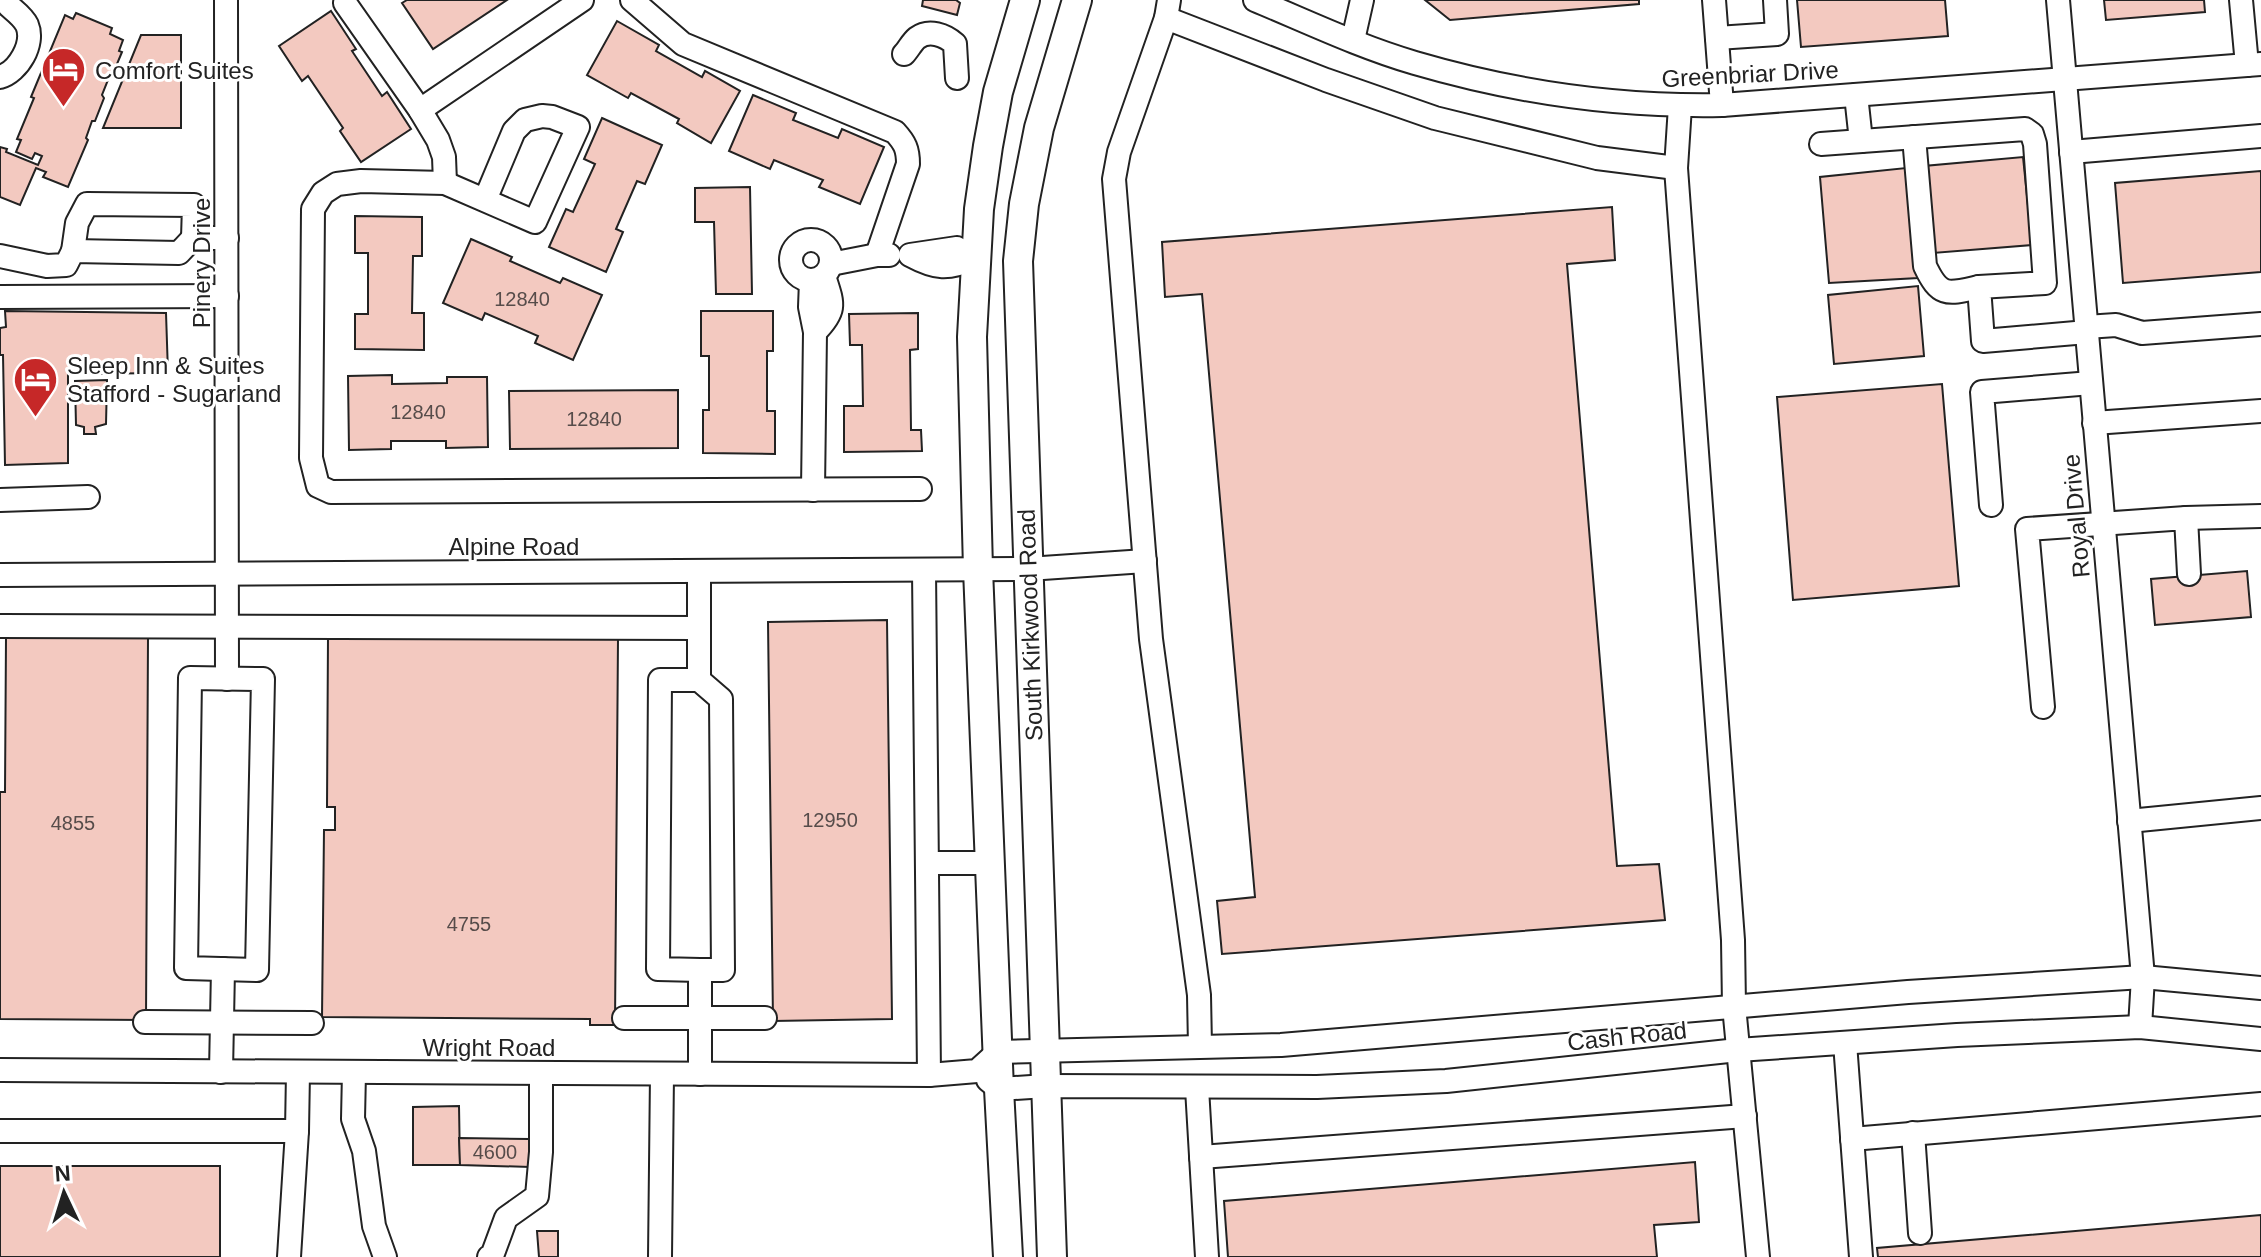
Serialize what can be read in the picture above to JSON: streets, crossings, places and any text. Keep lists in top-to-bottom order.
{
  "streets": {
    "main road": ["South Kirkwood Road"],
    "street": [
      "Greenbriar Drive",
      "Pinery Drive",
      "Royal Drive",
      "Alpine Road",
      "Cash Road",
      "Wright Road"
    ]
  },
  "crossings": [
    ["Greenbriar Drive", "Royal Drive"],
    ["Pinery Drive", "Alpine Road"],
    ["Royal Drive", "Cash Road"],
    ["Alpine Road", "South Kirkwood Road"],
    ["South Kirkwood Road", "Cash Road"]
  ],
  "places": {
    "hotel": ["Comfort Suites", "Sleep Inn & Suites Stafford - Sugarland"]
  },
  "house_numbers": [
    "12840",
    "12840",
    "12840",
    "12950",
    "4855",
    "4755",
    "4600"
  ],
  "north": "top"
}
